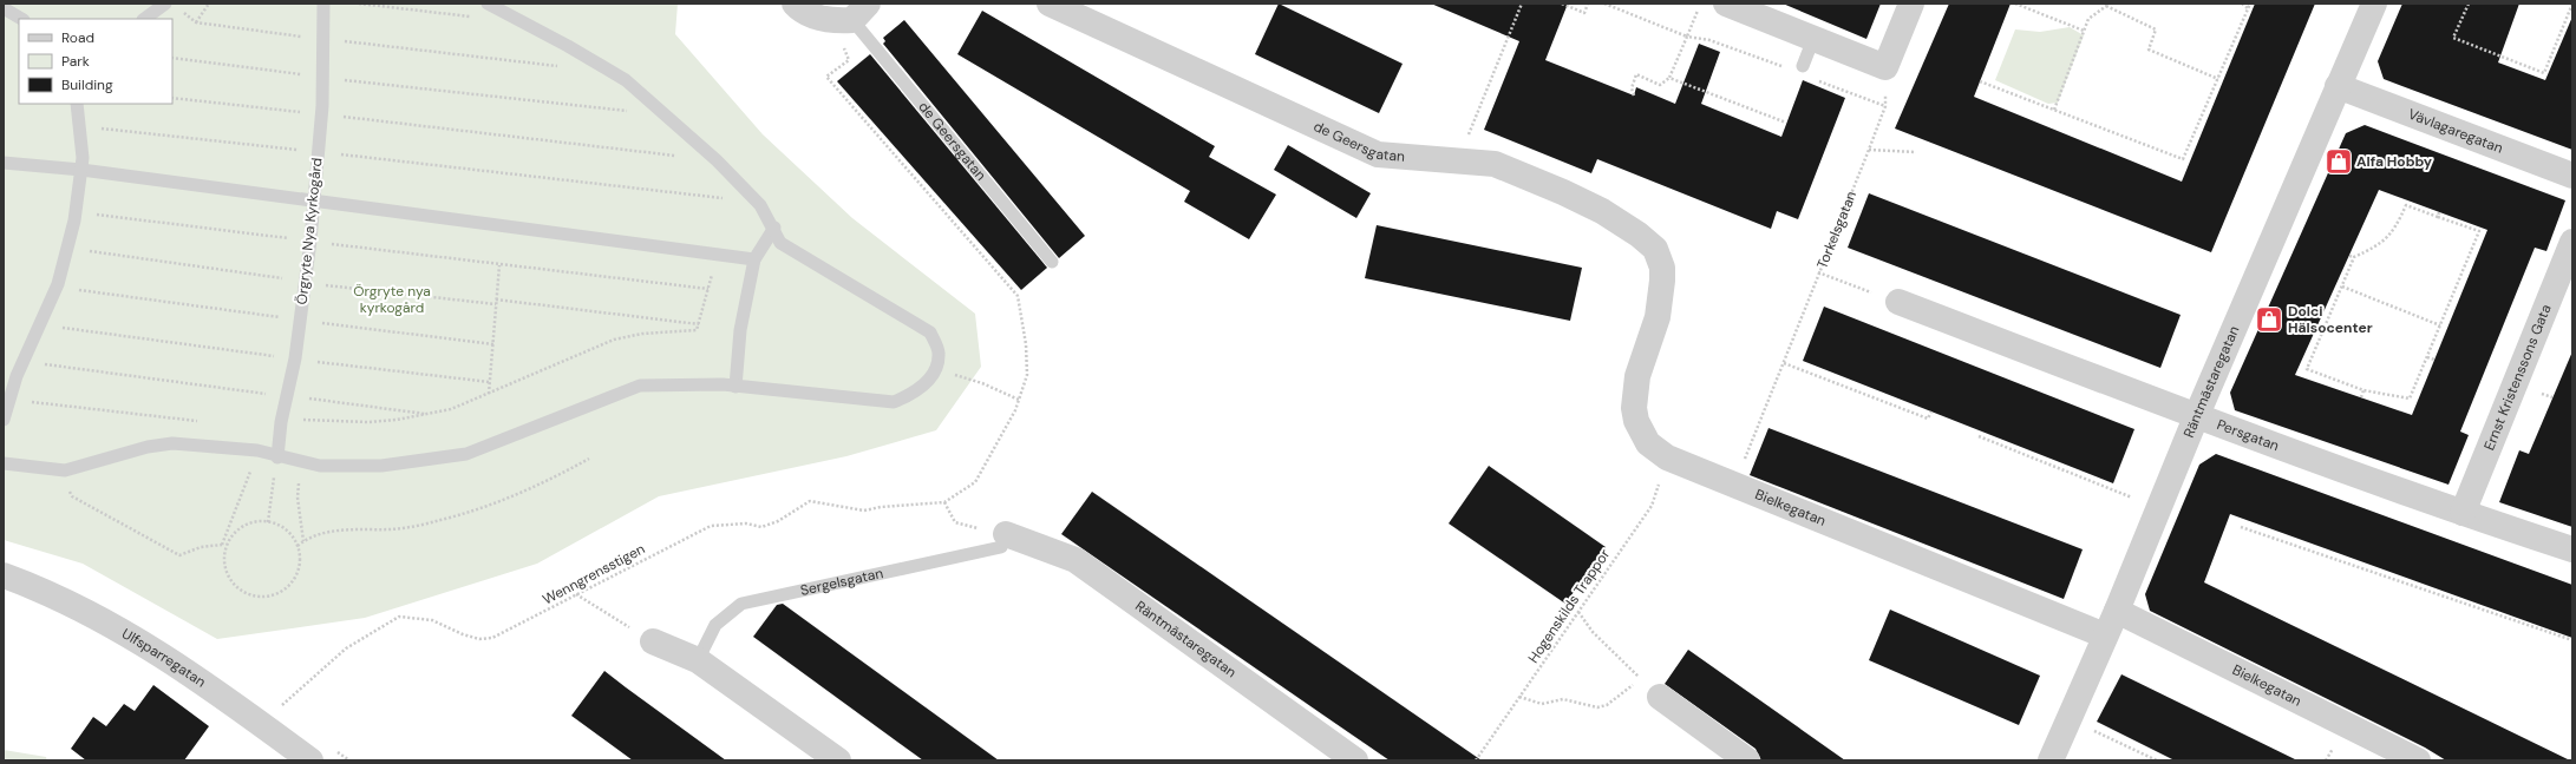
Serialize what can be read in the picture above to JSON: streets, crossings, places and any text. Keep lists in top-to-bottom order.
{
  "streets": {
    "street": [
      "Vävlagaregatan",
      "de Geersgatan",
      "Ernst Kristenssons Gata",
      "Räntmästaregatan",
      "Persgatan",
      "Bielkegatan",
      "Ulfsparregatan"
    ],
    "lane": ["Örgryte Nya Kyrkogård", "Sergelsgatan"],
    "path": ["Torkelsgatan", "Wenngrensstigen", "Hogenskilds Trappor"]
  },
  "crossings": [
    ["Vävlagaregatan", "Räntmästaregatan"],
    ["de Geersgatan", "Bielkegatan"],
    ["Ernst Kristenssons Gata", "Persgatan"],
    ["Räntmästaregatan", "Persgatan"],
    ["Räntmästaregatan", "Bielkegatan"],
    ["Räntmästaregatan", "Sergelsgatan"],
    ["Bielkegatan", "Hogenskilds Trappor"]
  ],
  "parks": ["Örgryte nya kyrkogård"],
  "places": {
    "shop": ["Alfa Hobby", "Dolci Hälsocenter"]
  },
  "legend": ["Road", "Park", "Building"]
}
